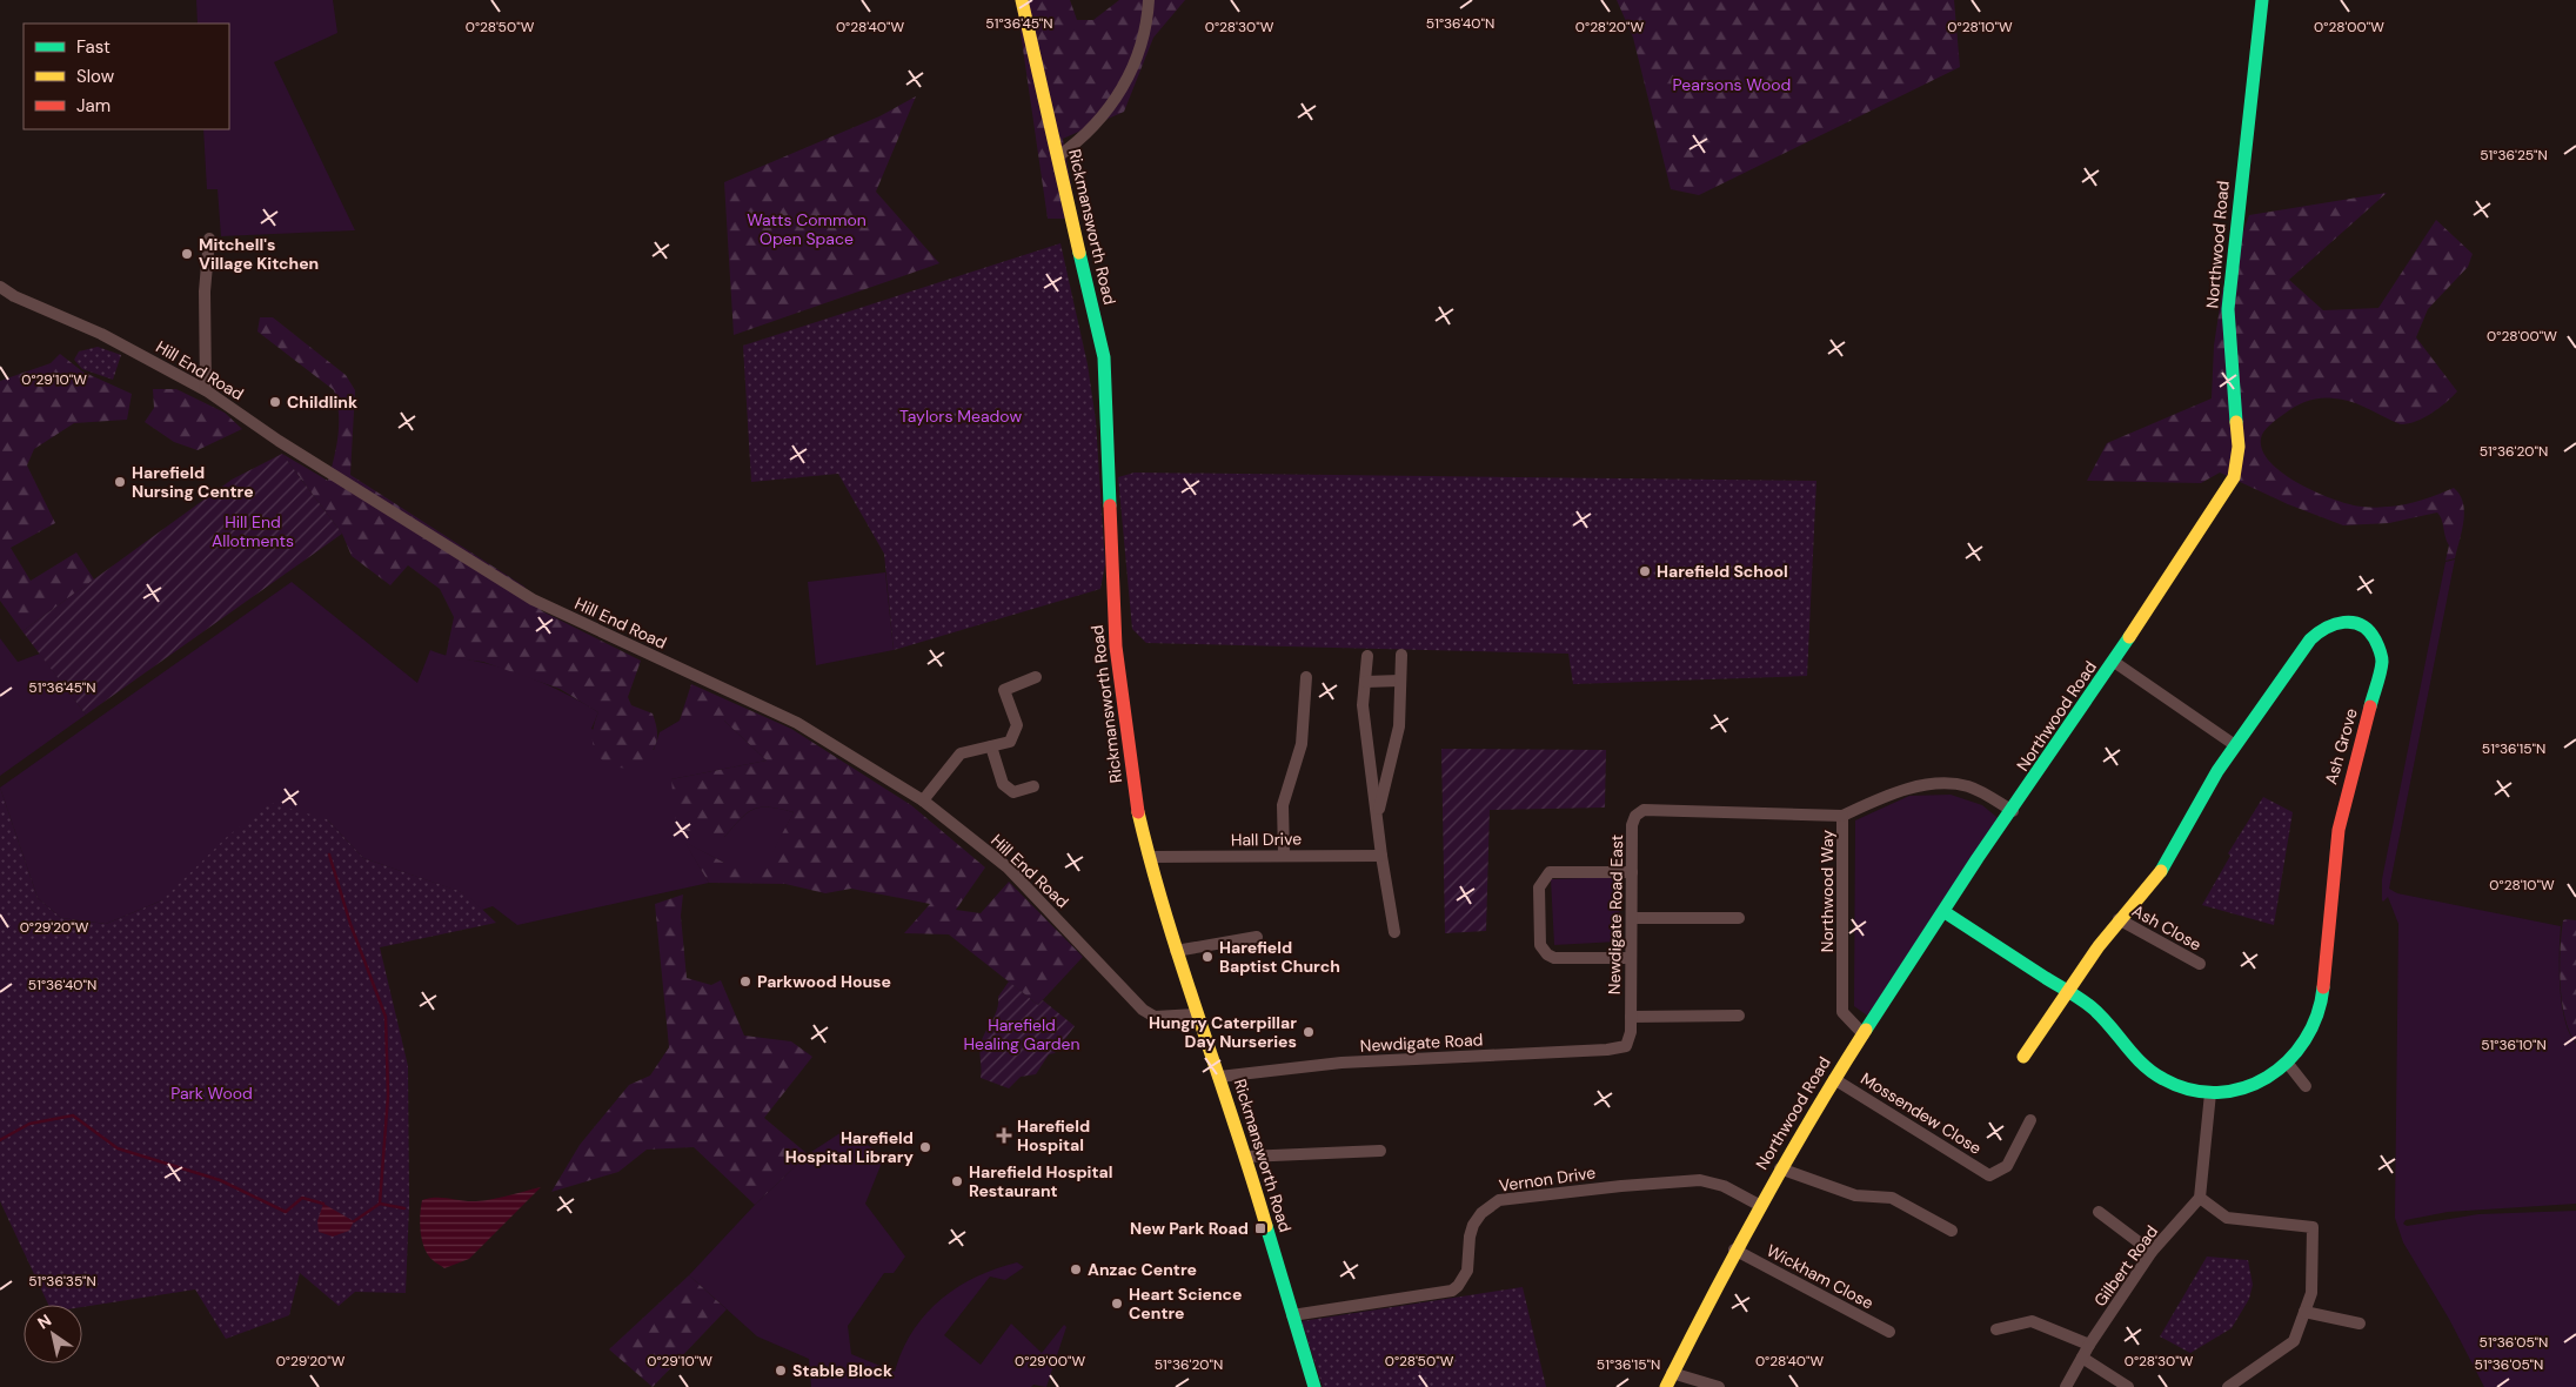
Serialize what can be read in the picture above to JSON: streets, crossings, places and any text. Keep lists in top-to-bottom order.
{
  "streets": {
    "street": [
      "Rickmansworth Road",
      "Northwood Road",
      "Hill End Road",
      "Ash Grove",
      "Hall Drive",
      "Northwood Way",
      "Newdigate Road East",
      "Ash Close",
      "Newdigate Road",
      "Mossendew Close",
      "Vernon Drive",
      "Gilbert Road",
      "Wickham Close"
    ]
  },
  "crossings": [
    ["Rickmansworth Road", "Hill End Road"],
    ["Rickmansworth Road", "Hall Drive"],
    ["Rickmansworth Road", "Newdigate Road"],
    ["Rickmansworth Road", "Vernon Drive"],
    ["Northwood Road", "Ash Grove"],
    ["Northwood Road", "Northwood Way"],
    ["Northwood Road", "Mossendew Close"],
    ["Northwood Road", "Vernon Drive"],
    ["Northwood Road", "Wickham Close"],
    ["Ash Grove", "Ash Close"],
    ["Northwood Way", "Newdigate Road East"],
    ["Newdigate Road East", "Newdigate Road"]
  ],
  "parks": [
    "Pearsons Wood",
    "Watts Common Open Space",
    "Taylors Meadow",
    "Hill End Allotments",
    "Harefield Healing Garden",
    "Park Wood"
  ],
  "places": {
    "other": [
      "Mitchell's Village Kitchen",
      "Childlink",
      "Harefield Nursing Centre",
      "Harefield School",
      "Harefield Baptist Church",
      "Parkwood House",
      "Hungry Caterpillar Day Nurseries",
      "Harefield Hospital Library",
      "Harefield Hospital Restaurant",
      "Anzac Centre",
      "Heart Science Centre",
      "Stable Block"
    ],
    "health": ["Harefield Hospital"],
    "transit": ["New Park Road"]
  },
  "legend": ["Fast", "Slow", "Jam"],
  "north": "top left",
  "coordinates": [
    "51°36'45\"N",
    "51°36'40\"N",
    "0°28'50\"W",
    "0°28'40\"W",
    "0°28'30\"W",
    "0°28'20\"W",
    "0°28'10\"W",
    "0°28'00\"W",
    "51°36'25\"N",
    "0°29'10\"W",
    "51°36'20\"N",
    "51°36'15\"N",
    "0°29'20\"W",
    "51°36'10\"N",
    "51°36'35\"N",
    "51°36'05\"N",
    "0°29'00\"W"
  ]
}
